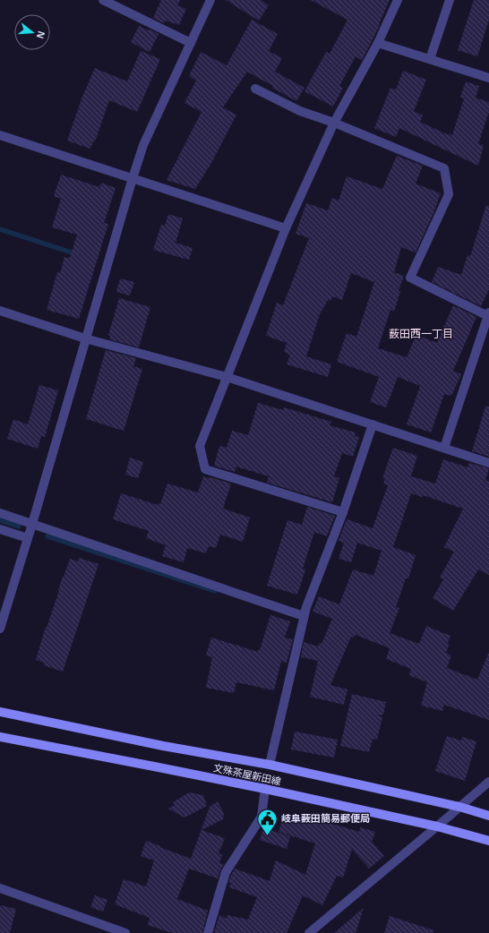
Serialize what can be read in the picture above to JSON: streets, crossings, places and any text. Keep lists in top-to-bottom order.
{
  "streets": {
    "main road": ["文殊茶屋新田線"]
  },
  "districts": ["薮田西一丁目"],
  "places": {
    "public building": ["岐阜薮田簡易郵便局"]
  },
  "north": "right"
}
